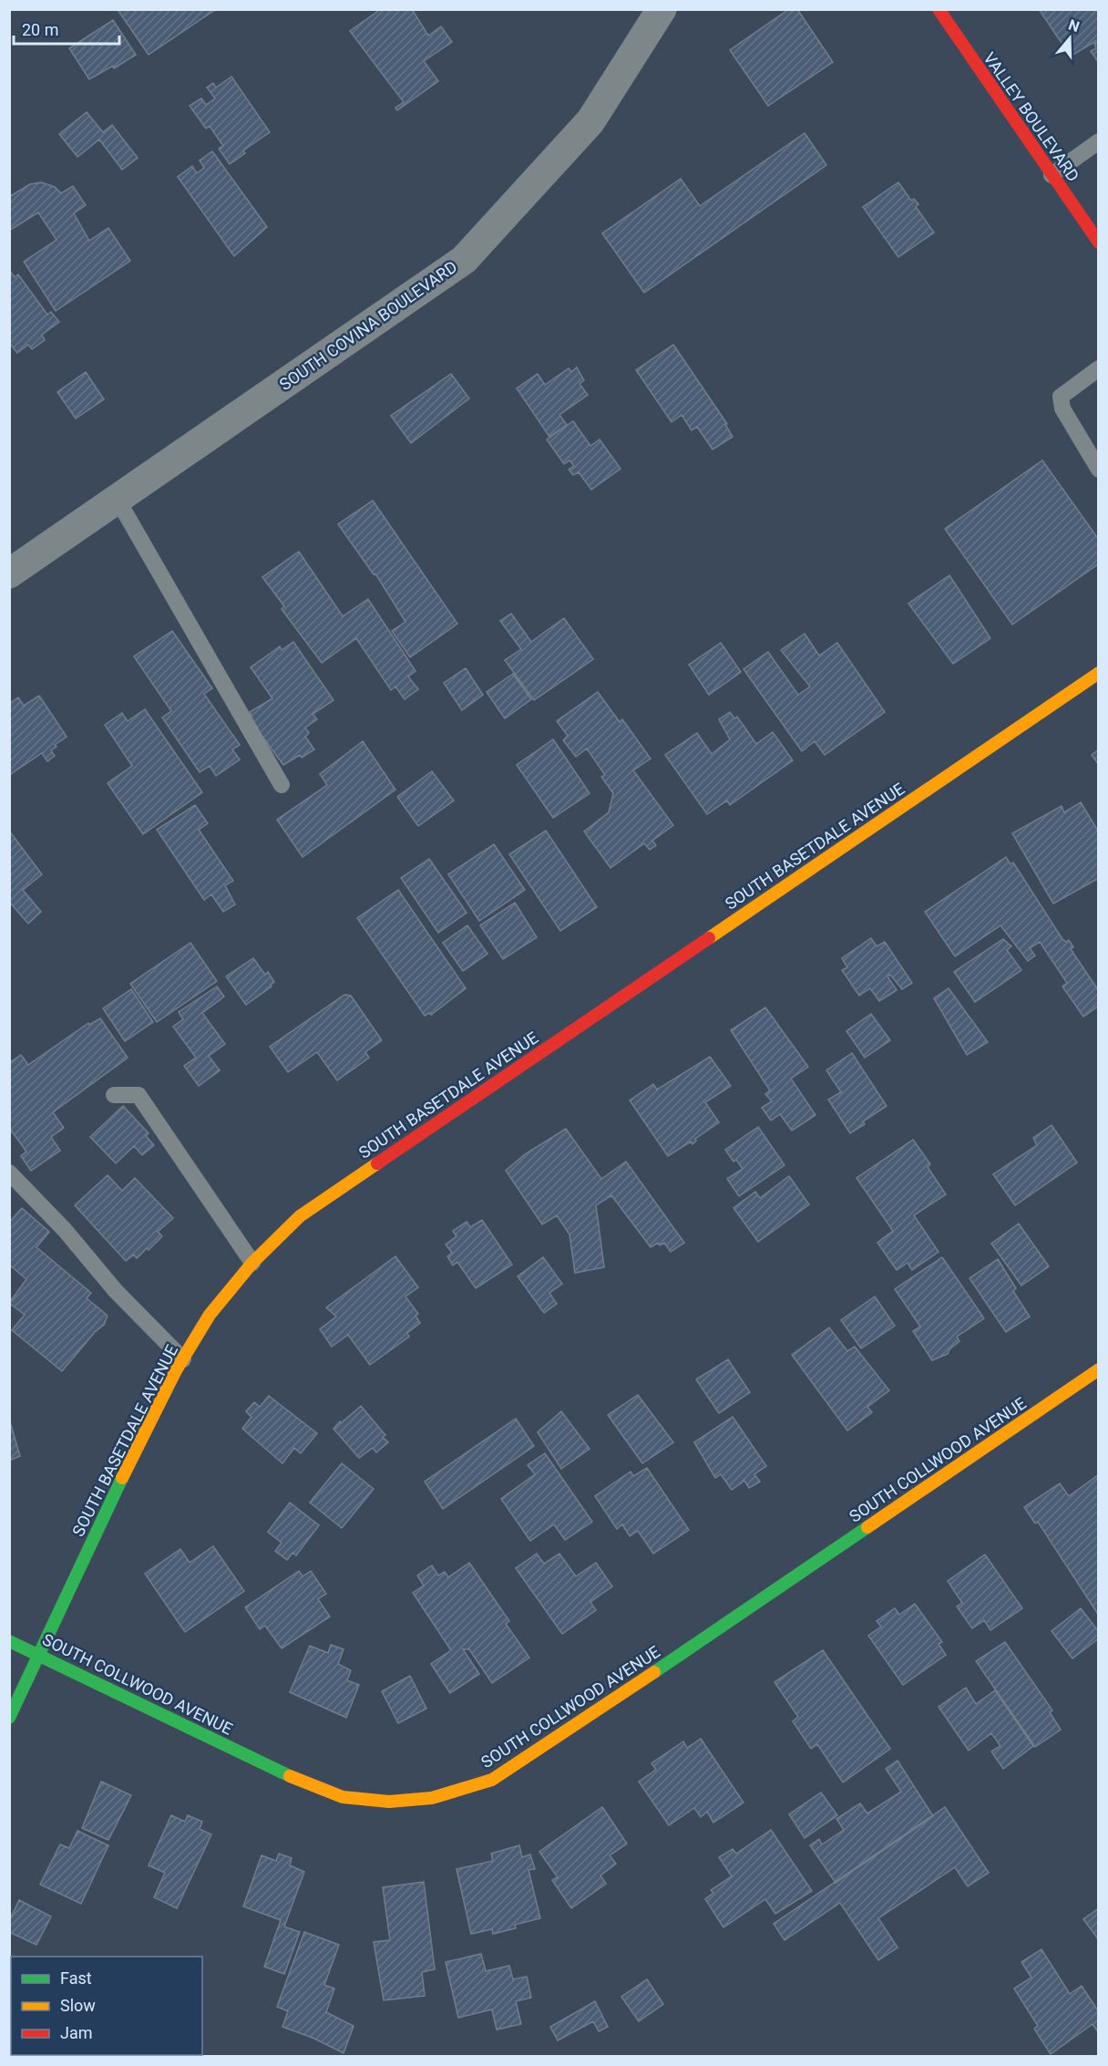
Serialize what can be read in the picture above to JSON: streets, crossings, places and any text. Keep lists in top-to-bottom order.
{
  "streets": {
    "street": [
      "VALLEY BOULEVARD",
      "SOUTH COVINA BOULEVARD",
      "SOUTH BASETDALE AVENUE",
      "SOUTH COLLWOOD AVENUE"
    ]
  },
  "crossings": [
    ["SOUTH BASETDALE AVENUE", "SOUTH COLLWOOD AVENUE"]
  ],
  "legend": ["Fast", "Slow", "Jam"],
  "scale_bar": "20 m",
  "north": "top"
}
